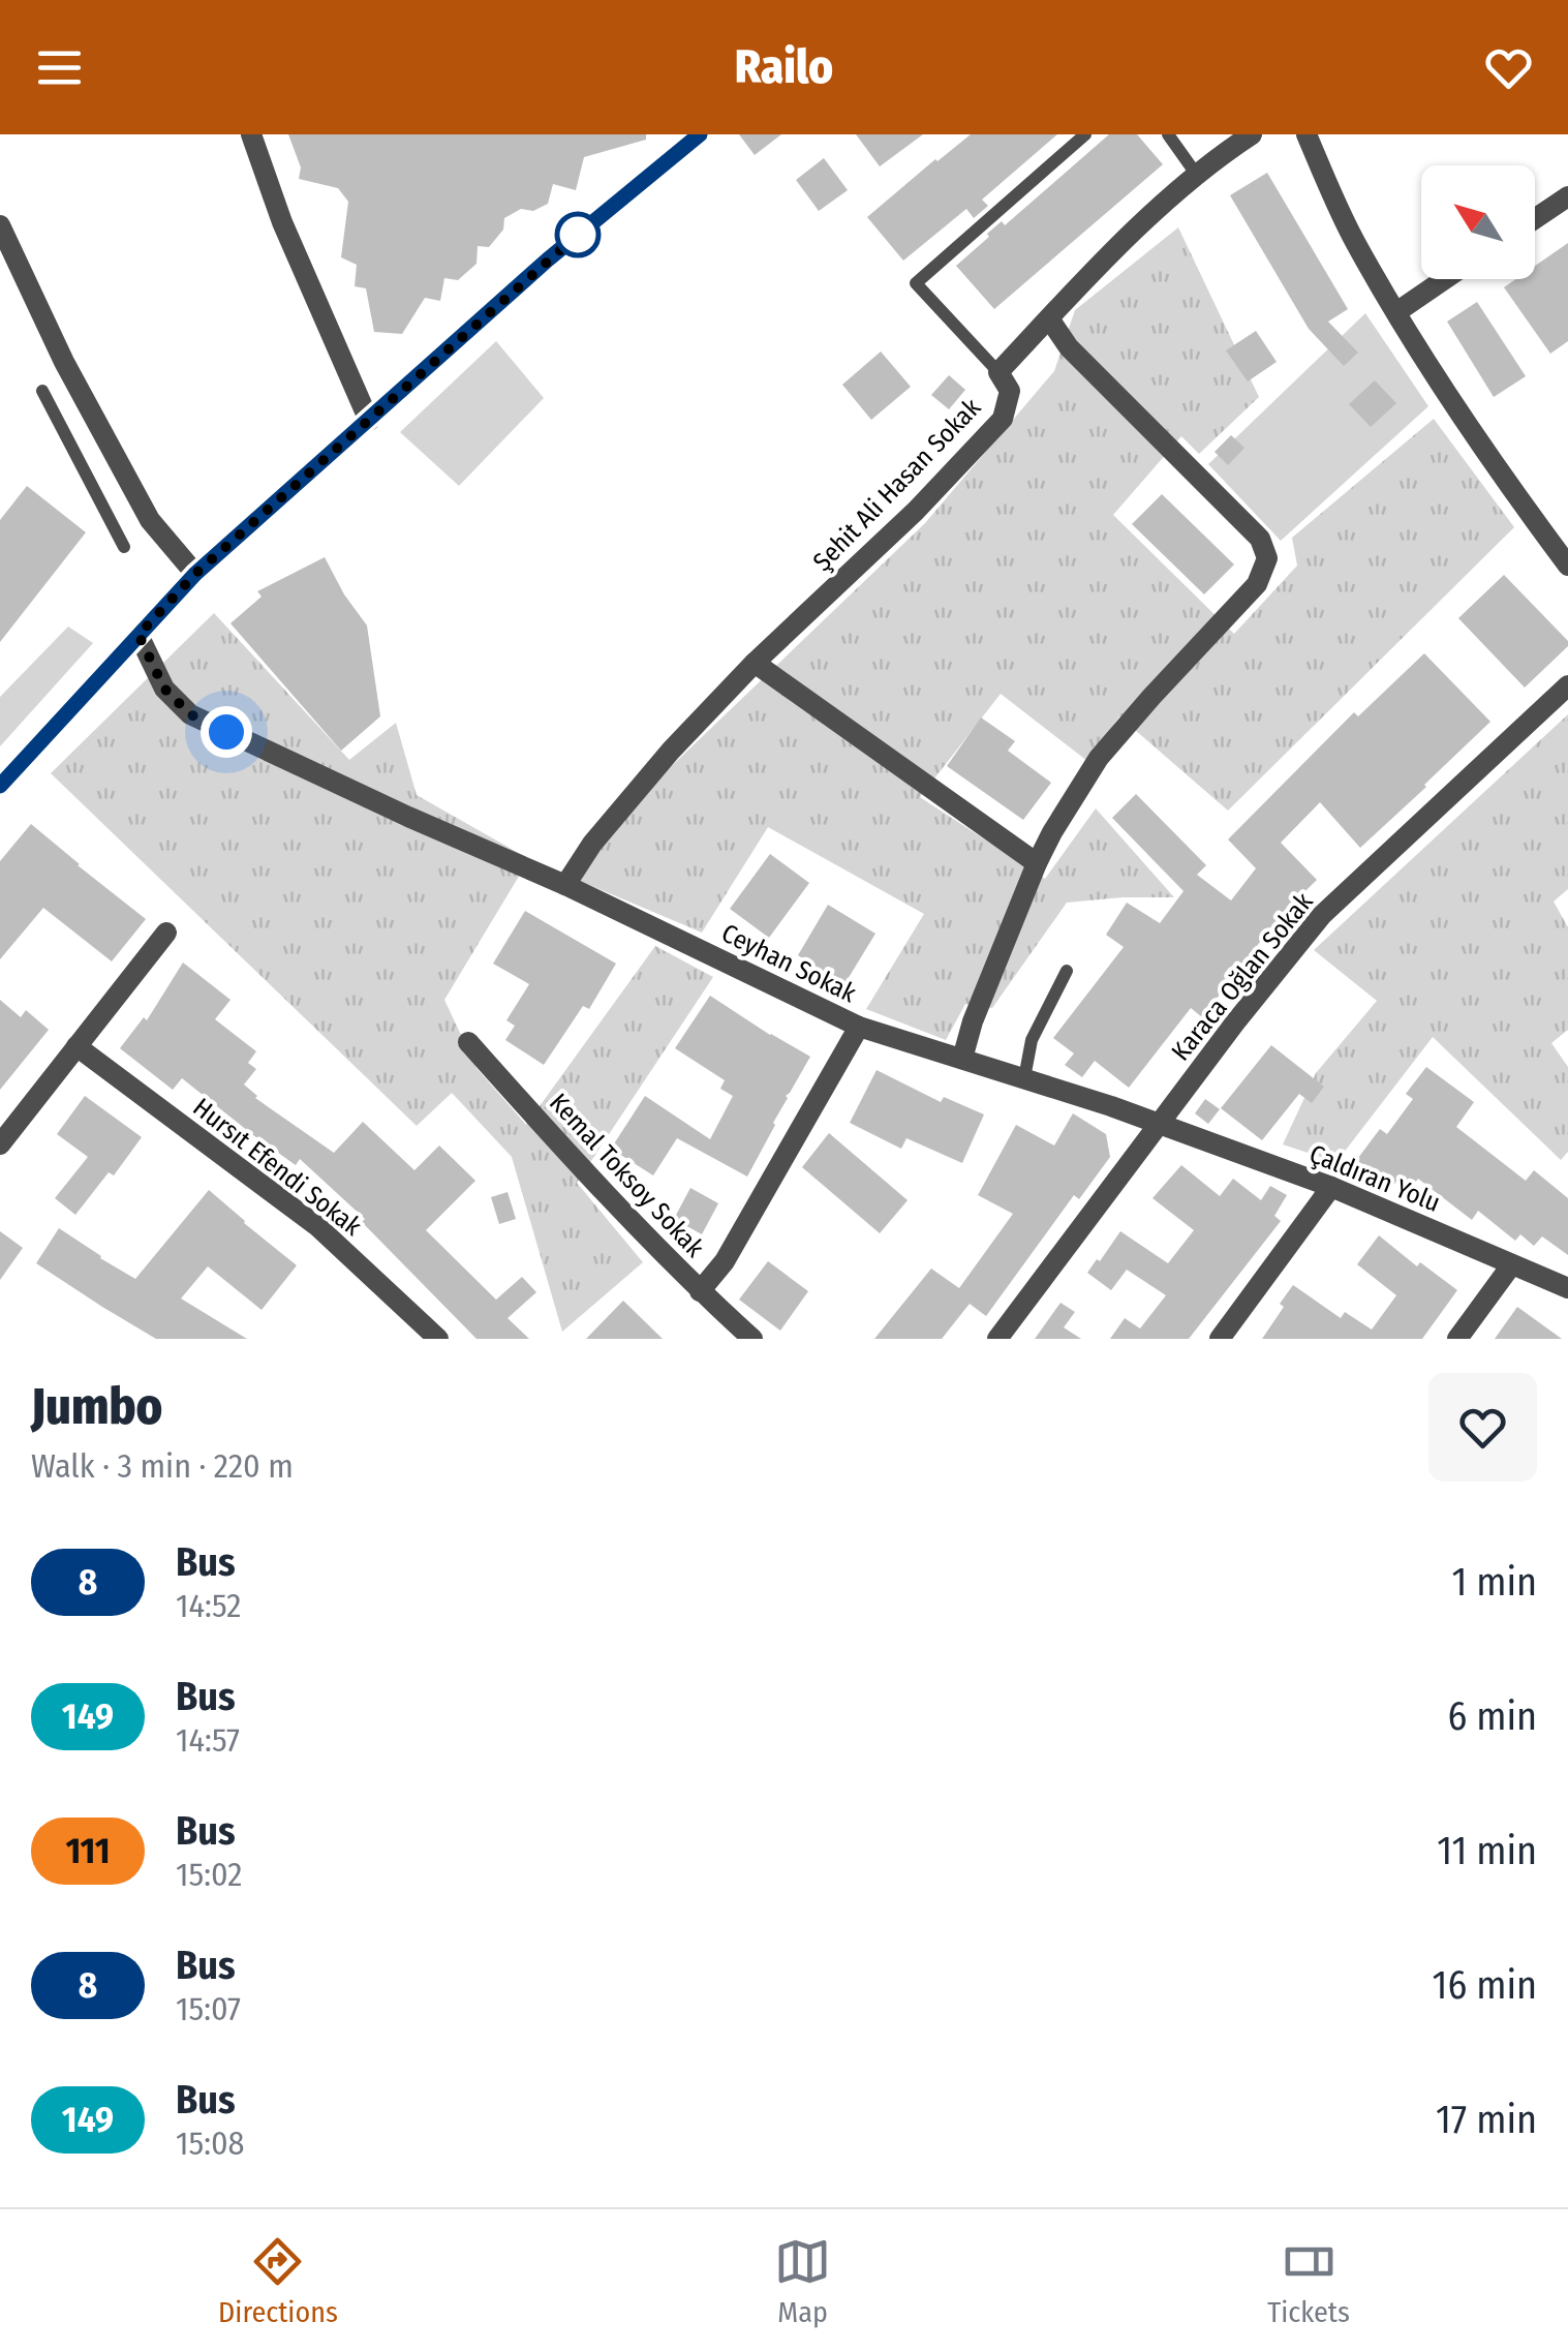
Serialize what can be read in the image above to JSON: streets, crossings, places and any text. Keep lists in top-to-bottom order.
{
  "streets": {
    "street": [
      "Şehit Ali Hasan Sokak",
      "Ceyhan Sokak",
      "Karaca Oğlan Sokak",
      "Hursıt Efendi Sokak",
      "Kemal Toksoy Sokak",
      "Çaldıran Yolu"
    ]
  },
  "crossings": [
    ["Şehit Ali Hasan Sokak", "Ceyhan Sokak"],
    ["Ceyhan Sokak", "Karaca Oğlan Sokak"],
    ["Ceyhan Sokak", "Çaldıran Yolu"],
    ["Karaca Oğlan Sokak", "Çaldıran Yolu"]
  ],
  "lines": ["bus line 8"],
  "north": "top left",
  "page": {
    "header": "Railo",
    "heading": ["Jumbo", "Walk · 3 min · 220 m"],
    "list": [
      {
        "mark": "8",
        "name": "Bus",
        "note": "14:52",
        "value": "1 min"
      },
      {
        "mark": "149",
        "name": "Bus",
        "note": "14:57",
        "value": "6 min"
      },
      {
        "mark": "111",
        "name": "Bus",
        "note": "15:02",
        "value": "11 min"
      },
      {
        "mark": "8",
        "name": "Bus",
        "note": "15:07",
        "value": "16 min"
      },
      {
        "mark": "149",
        "name": "Bus",
        "note": "15:08",
        "value": "17 min"
      }
    ],
    "tabs": ["Directions", "Map", "Tickets"]
  }
}
